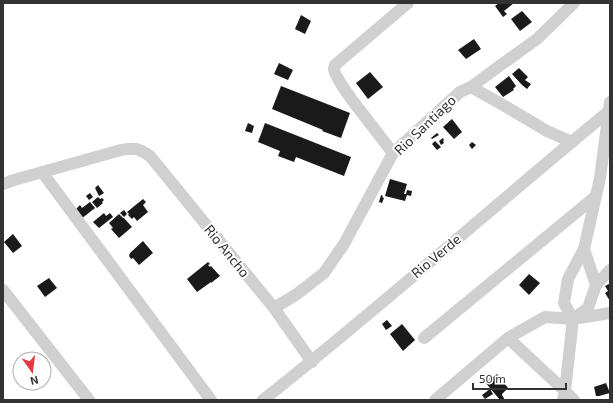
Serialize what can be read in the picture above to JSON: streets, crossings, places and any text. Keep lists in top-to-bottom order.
{
  "streets": {
    "street": ["Rio Santiago", "Rio Ancho", "Rio Verde"]
  },
  "crossings": [
    ["Rio Santiago", "Rio Ancho"],
    ["Rio Ancho", "Rio Verde"]
  ],
  "scale_bar": "50 m",
  "north": "bottom"
}
